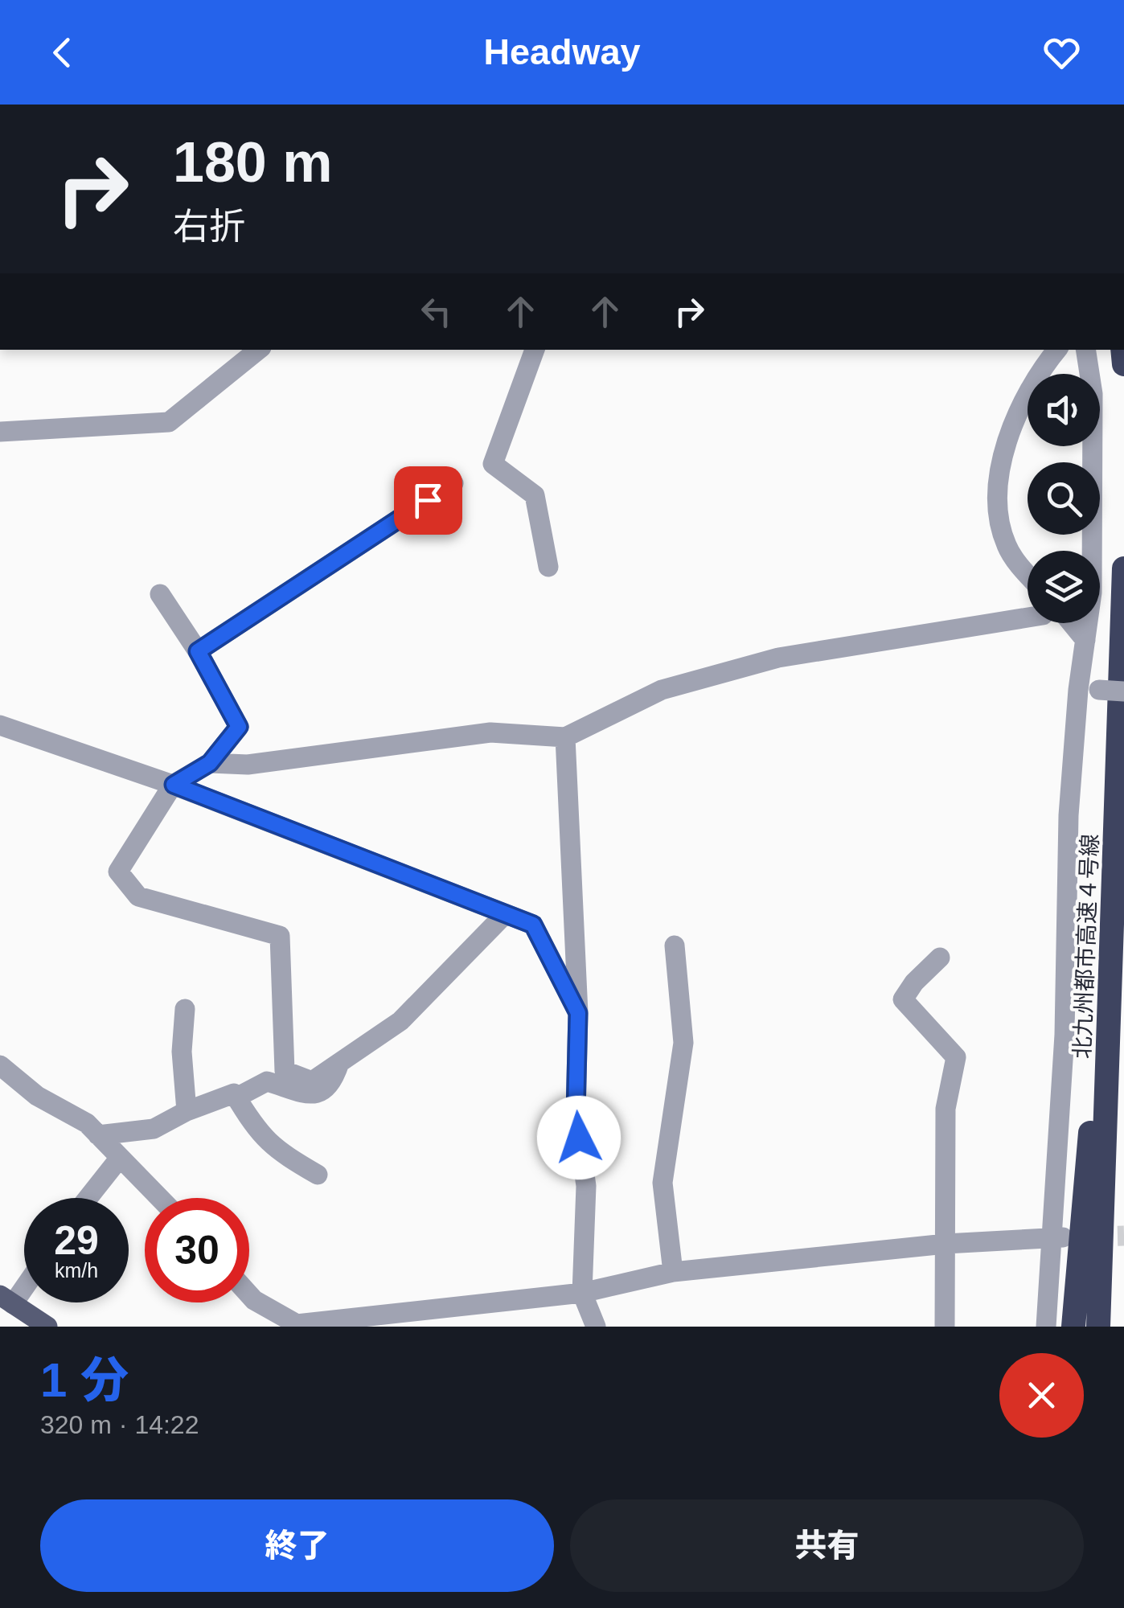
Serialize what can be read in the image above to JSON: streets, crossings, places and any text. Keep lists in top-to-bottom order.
{
  "streets": {
    "highway": ["北九州都市高速４号線"]
  },
  "page": {
    "header": "Headway",
    "turn": ["180 m", "右折"],
    "speed": "29 km/h",
    "limit": "30",
    "heading": ["1 分", "320 m · 14:22"],
    "buttons": ["終了", "共有"]
  }
}
